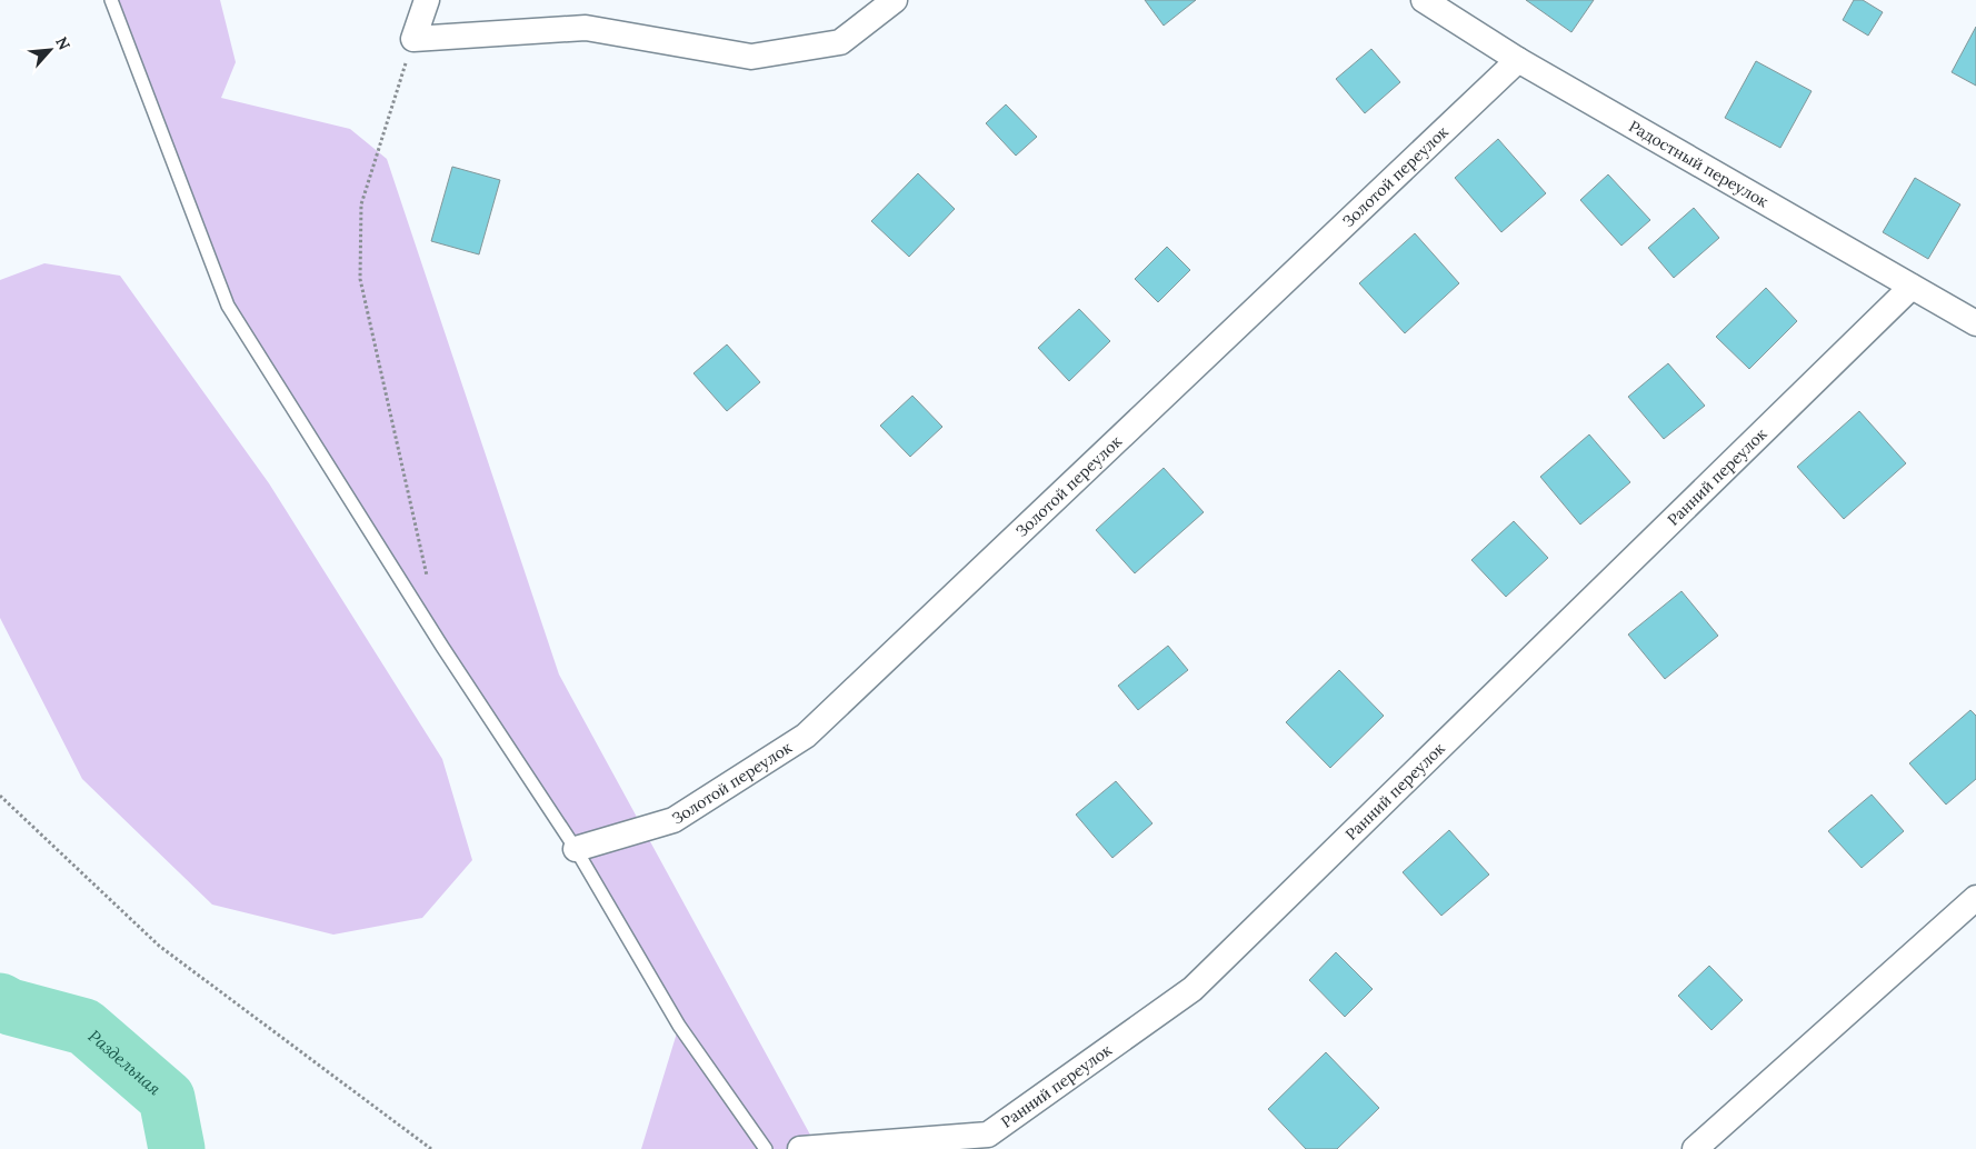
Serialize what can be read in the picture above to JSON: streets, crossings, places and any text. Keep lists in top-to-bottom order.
{
  "streets": {
    "street": ["Радостный переулок", "Золотой переулок", "Ранний переулок"]
  },
  "crossings": [
    ["Радостный переулок", "Золотой переулок"],
    ["Радостный переулок", "Ранний переулок"]
  ],
  "water": ["Раздельная"],
  "north": "top right"
}
